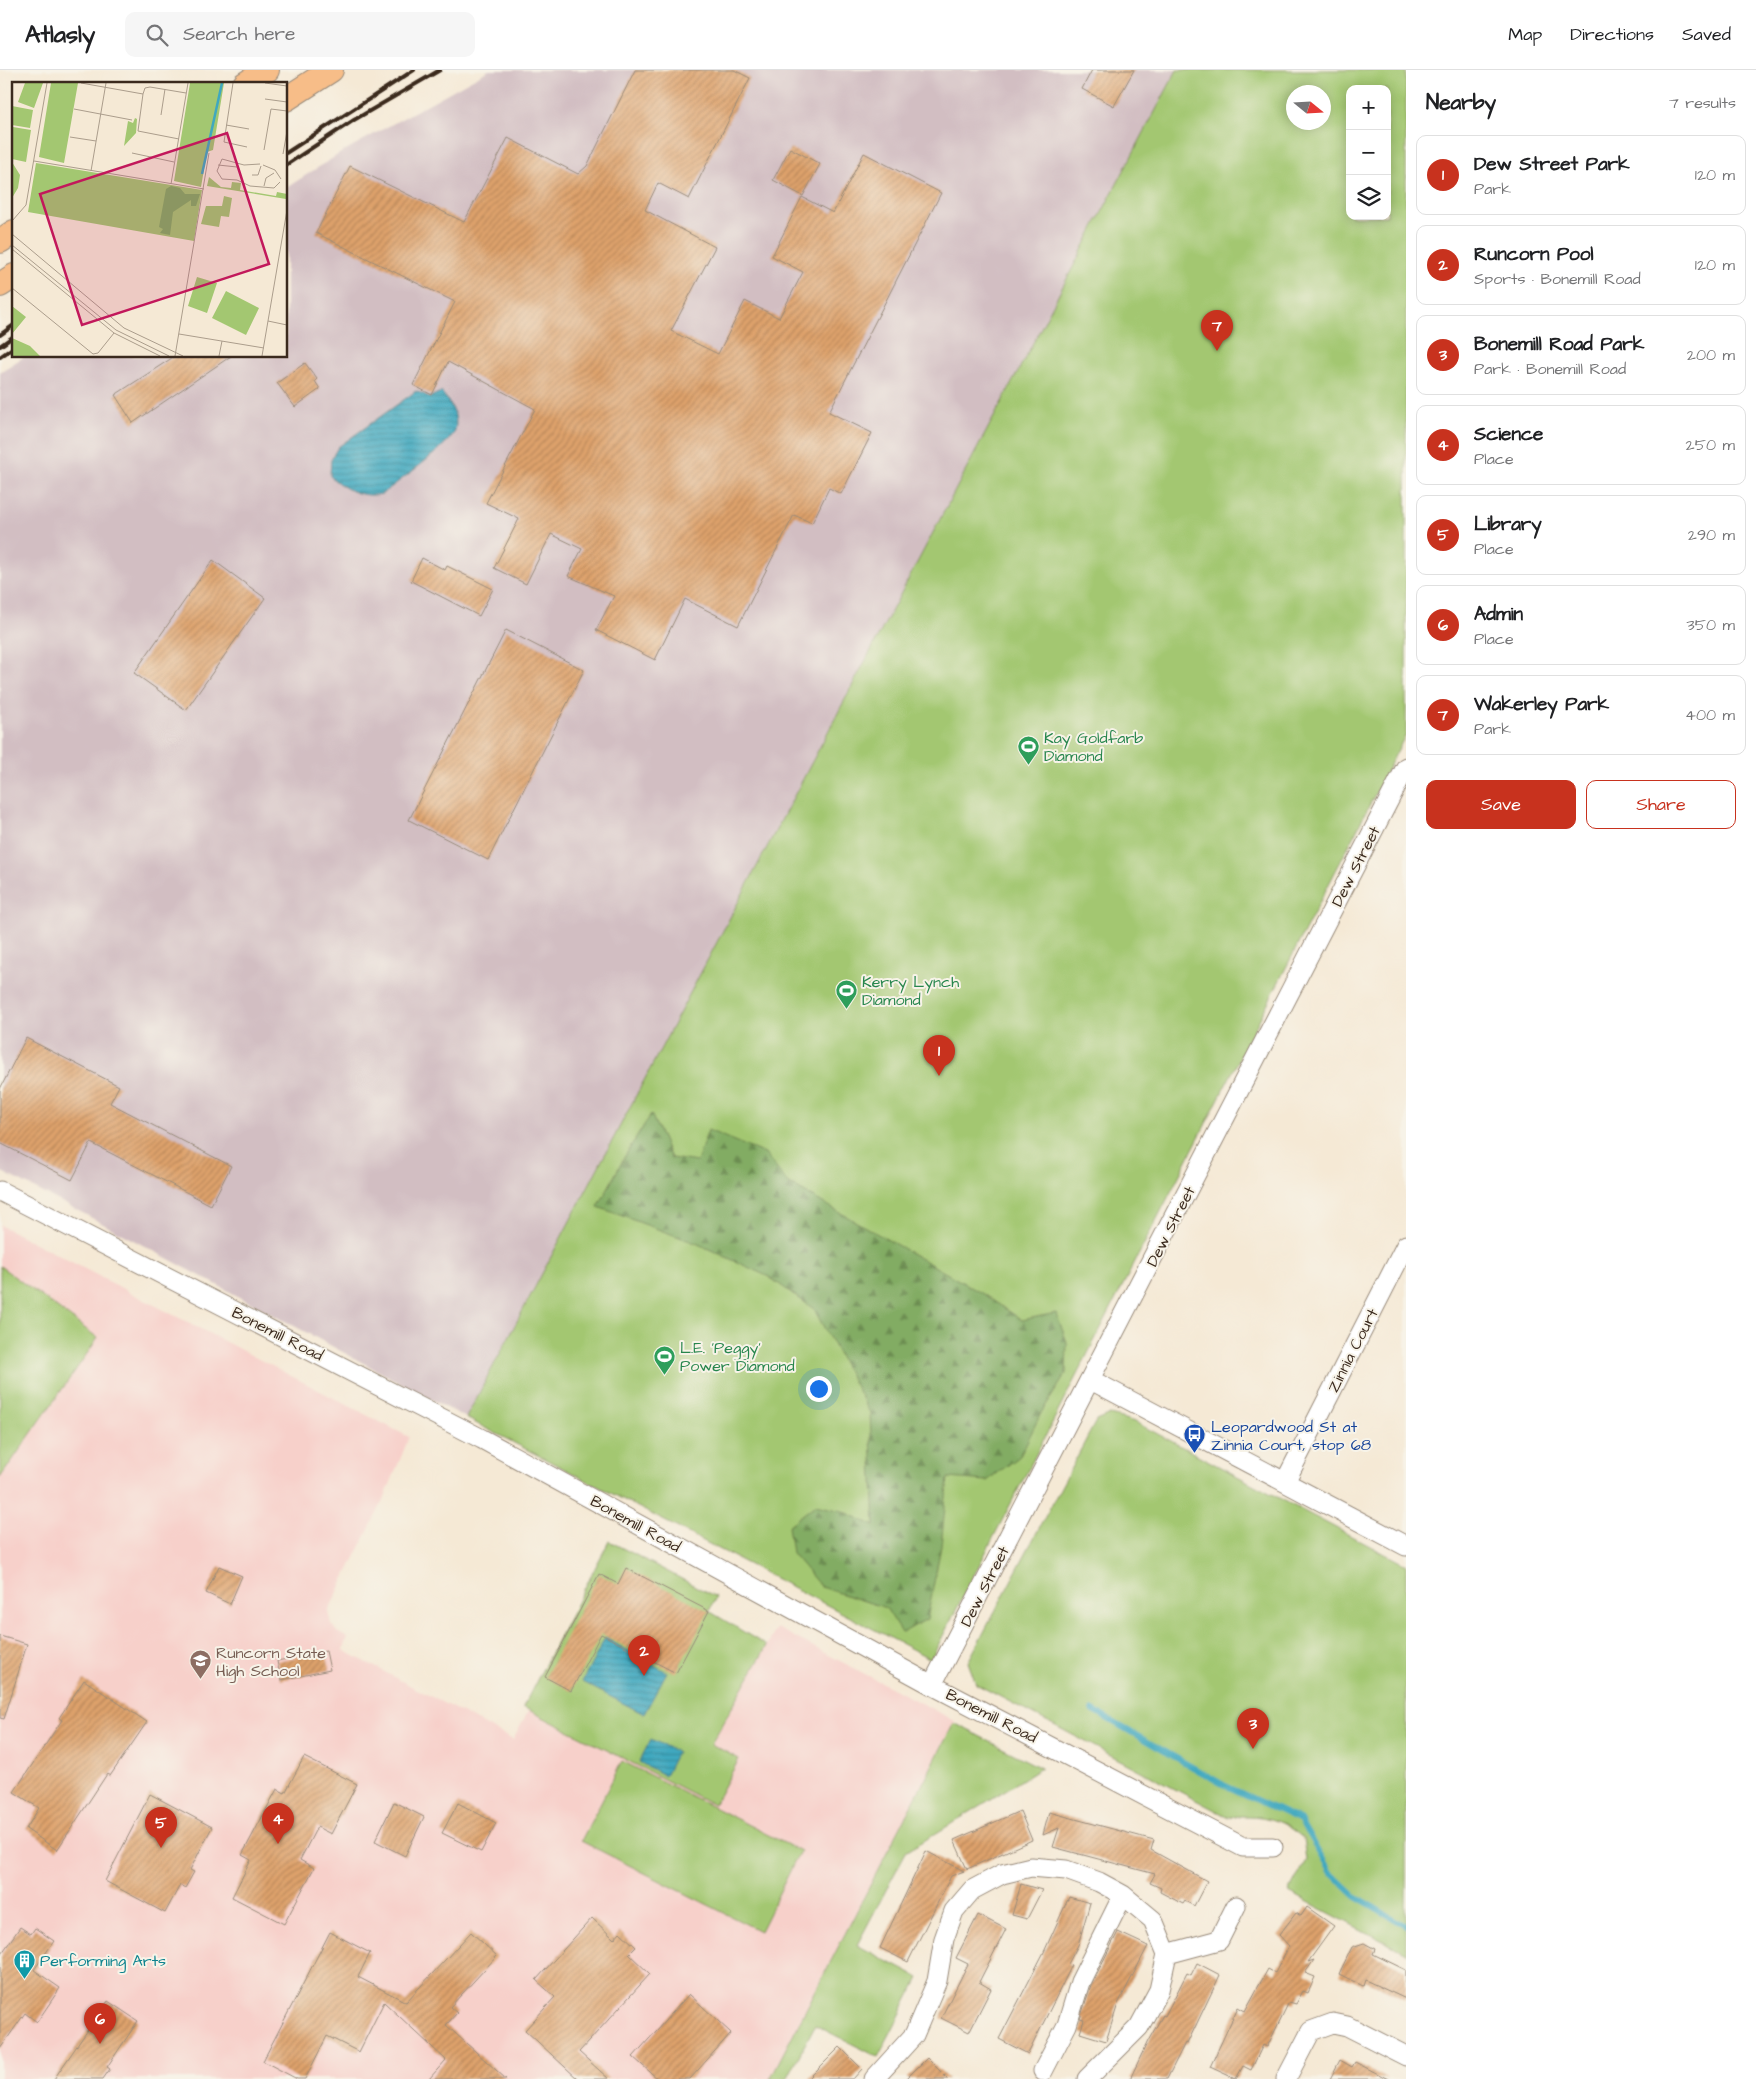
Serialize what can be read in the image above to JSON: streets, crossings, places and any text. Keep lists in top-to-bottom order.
{
  "streets": {
    "street": ["Dew Street", "Bonemill Road", "Zinnia Court"]
  },
  "crossings": [
    ["Dew Street", "Bonemill Road"]
  ],
  "places": {
    "sports": ["Kay Goldfarb Diamond", "Kerry Lynch Diamond", "L.E. 'Peggy' Power Diamond"],
    "bus stop": ["Leopardwood St at Zinnia Court, stop 68"],
    "school or university": ["Runcorn State High School"],
    "building": ["Performing Arts"]
  },
  "north": "right",
  "page": {
    "header": "Atlasly",
    "search": "Search here",
    "nav": ["Map", "Directions", "Saved"],
    "heading": ["Nearby", "7 results"],
    "map_buttons": ["+", "−"],
    "list": [
      {
        "mark": "1",
        "name": "Dew Street Park",
        "note": "Park",
        "value": "120 m"
      },
      {
        "mark": "2",
        "name": "Runcorn Pool",
        "note": "Sports · Bonemill Road",
        "value": "120 m"
      },
      {
        "mark": "3",
        "name": "Bonemill Road Park",
        "note": "Park · Bonemill Road",
        "value": "200 m"
      },
      {
        "mark": "4",
        "name": "Science",
        "note": "Place",
        "value": "250 m"
      },
      {
        "mark": "5",
        "name": "Library",
        "note": "Place",
        "value": "290 m"
      },
      {
        "mark": "6",
        "name": "Admin",
        "note": "Place",
        "value": "350 m"
      },
      {
        "mark": "7",
        "name": "Wakerley Park",
        "note": "Park",
        "value": "400 m"
      }
    ],
    "pins": [
      "7",
      "1",
      "2",
      "3",
      "4",
      "5",
      "6"
    ],
    "buttons": ["Save", "Share"]
  }
}
